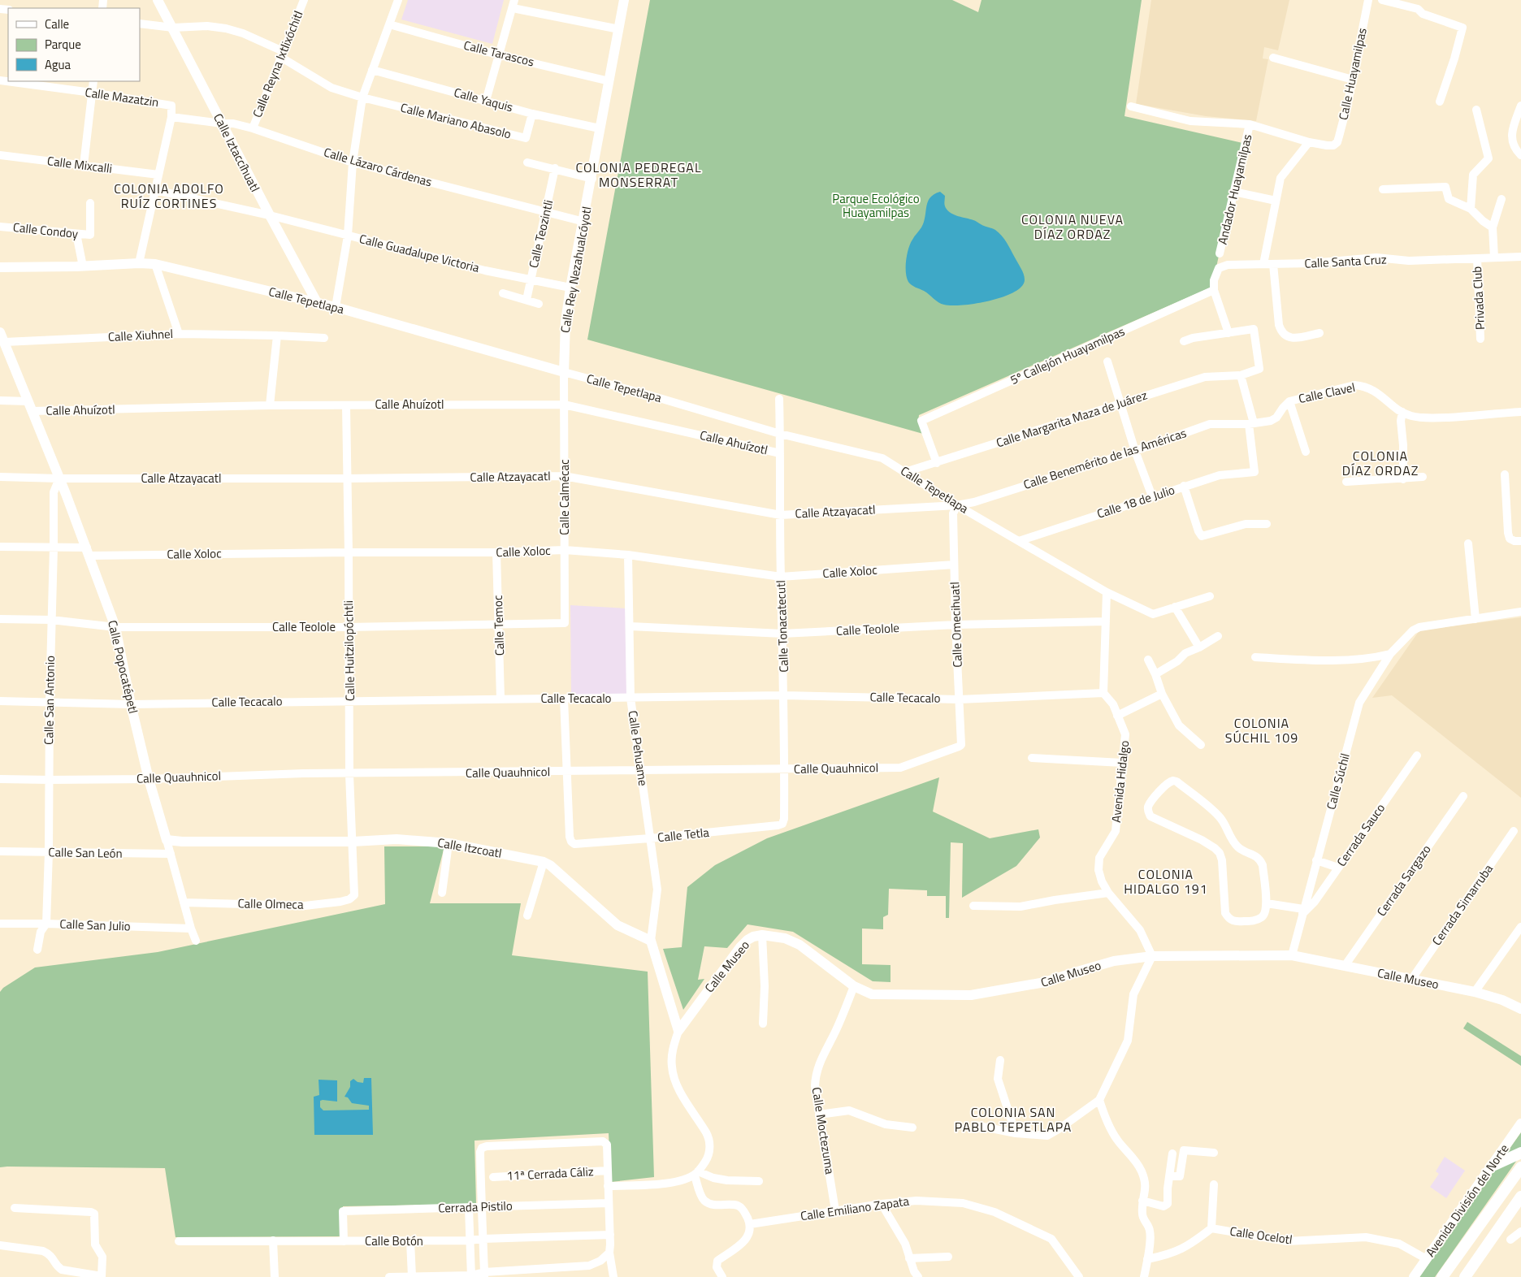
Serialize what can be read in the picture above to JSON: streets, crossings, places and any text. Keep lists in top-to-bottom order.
{
  "streets": {
    "main road": ["Avenida División del Norte"],
    "street": [
      "Calle Tarascos",
      "Calle Reyna Ixtlixóchitl",
      "Calle Huayamilpas",
      "Calle Mazatzin",
      "Calle Yaquis",
      "Calle Mariano Abasolo",
      "Calle Iztaccíhuatl",
      "Calle Mixcalli",
      "Calle Lázaro Cárdenas",
      "Andador Huayamilpas",
      "Calle Condoy",
      "Calle Teozintli",
      "Calle Guadalupe Victoria",
      "Calle Santa Cruz",
      "Calle Rey Nezahualcóyotl",
      "Privada Club",
      "Calle Tepetlapa",
      "Calle Xiuhnel",
      "5º Callejón Huayamilpas",
      "Calle Clavel",
      "Calle Ahuízotl",
      "Calle Margarita Maza de Juárez",
      "Calle Benemérito de las Américas",
      "Calle Atzayacatl",
      "Calle Calmécac",
      "Calle 18 de Julio",
      "Calle Xoloc",
      "Calle Omecihuatl",
      "Calle Temoc",
      "Calle Tonacatecutl",
      "Calle Teolole",
      "Calle Huitzilopóchtli",
      "Calle Popocatépetl",
      "Calle Tecacalo",
      "Calle San Antonio",
      "Calle Pehuame",
      "Calle Quauhnicol",
      "Avenida Hidalgo",
      "Calle Súchil",
      "Calle Tetla",
      "Cerrada Sauco",
      "Calle Itzcoatl",
      "Calle San León",
      "Cerrada Sargazo",
      "Calle Olmeca",
      "Cerrada Simarruba",
      "Calle San Julio",
      "Calle Museo",
      "Calle Moctezuma",
      "11ª Cerrada Cáliz",
      "Cerrada Pistilo",
      "Calle Emiliano Zapata",
      "Calle Ocelotl",
      "Calle Botón"
    ]
  },
  "crossings": [
    ["Calle Tarascos", "Calle Rey Nezahualcóyotl"],
    ["Calle Reyna Ixtlixóchitl", "Calle Lázaro Cárdenas"],
    ["Calle Mazatzin", "Calle Lázaro Cárdenas"],
    ["Calle Yaquis", "Calle Mariano Abasolo"],
    ["Calle Yaquis", "Calle Rey Nezahualcóyotl"],
    ["Calle Iztaccíhuatl", "Calle Lázaro Cárdenas"],
    ["Calle Iztaccíhuatl", "Calle Guadalupe Victoria"],
    ["Calle Iztaccíhuatl", "Calle Tepetlapa"],
    ["Calle Lázaro Cárdenas", "Calle Teozintli"],
    ["Calle Lázaro Cárdenas", "Calle Rey Nezahualcóyotl"],
    ["Calle Teozintli", "Calle Guadalupe Victoria"],
    ["Calle Guadalupe Victoria", "Calle Rey Nezahualcóyotl"],
    ["Calle Santa Cruz", "Privada Club"],
    ["Calle Santa Cruz", "5º Callejón Huayamilpas"],
    ["Calle Rey Nezahualcóyotl", "Calle Tepetlapa"],
    ["Calle Rey Nezahualcóyotl", "Calle Calmécac"],
    ["Calle Tepetlapa", "Calle Margarita Maza de Juárez"],
    ["Calle Tepetlapa", "Calle Benemérito de las Américas"],
    ["Calle Tepetlapa", "Calle Atzayacatl"],
    ["Calle Tepetlapa", "Calle Calmécac"],
    ["Calle Tepetlapa", "Calle 18 de Julio"],
    ["Calle Tepetlapa", "Calle Omecihuatl"],
    ["Calle Tepetlapa", "Calle Tonacatecutl"],
    ["Calle Xiuhnel", "Calle Popocatépetl"],
    ["5º Callejón Huayamilpas", "Calle Margarita Maza de Juárez"],
    ["Calle Clavel", "Calle Benemérito de las Américas"],
    ["Calle Clavel", "Calle 18 de Julio"],
    ["Calle Ahuízotl", "Calle Calmécac"],
    ["Calle Ahuízotl", "Calle Tonacatecutl"],
    ["Calle Ahuízotl", "Calle Huitzilopóchtli"],
    ["Calle Ahuízotl", "Calle Popocatépetl"],
    ["Calle Benemérito de las Américas", "Calle Atzayacatl"],
    ["Calle Benemérito de las Américas", "Calle 18 de Julio"],
    ["Calle Benemérito de las Américas", "Calle Omecihuatl"],
    ["Calle Atzayacatl", "Calle Calmécac"],
    ["Calle Atzayacatl", "Calle Omecihuatl"],
    ["Calle Atzayacatl", "Calle Tonacatecutl"],
    ["Calle Atzayacatl", "Calle Huitzilopóchtli"],
    ["Calle Atzayacatl", "Calle Popocatépetl"],
    ["Calle Atzayacatl", "Calle San Antonio"],
    ["Calle Calmécac", "Calle Xoloc"],
    ["Calle Calmécac", "Calle Teolole"],
    ["Calle Xoloc", "Calle Omecihuatl"],
    ["Calle Xoloc", "Calle Temoc"],
    ["Calle Xoloc", "Calle Tonacatecutl"],
    ["Calle Xoloc", "Calle Huitzilopóchtli"],
    ["Calle Xoloc", "Calle Popocatépetl"],
    ["Calle Xoloc", "Calle San Antonio"],
    ["Calle Xoloc", "Calle Pehuame"],
    ["Calle Omecihuatl", "Calle Teolole"],
    ["Calle Omecihuatl", "Calle Tecacalo"],
    ["Calle Omecihuatl", "Calle Quauhnicol"],
    ["Calle Temoc", "Calle Teolole"],
    ["Calle Temoc", "Calle Tecacalo"],
    ["Calle Tonacatecutl", "Calle Teolole"],
    ["Calle Tonacatecutl", "Calle Tecacalo"],
    ["Calle Tonacatecutl", "Calle Quauhnicol"],
    ["Calle Tonacatecutl", "Calle Tetla"],
    ["Calle Teolole", "Calle Huitzilopóchtli"],
    ["Calle Teolole", "Calle Popocatépetl"],
    ["Calle Teolole", "Calle San Antonio"],
    ["Calle Teolole", "Calle Pehuame"],
    ["Calle Huitzilopóchtli", "Calle Tecacalo"],
    ["Calle Huitzilopóchtli", "Calle Quauhnicol"],
    ["Calle Huitzilopóchtli", "Calle Itzcoatl"],
    ["Calle Huitzilopóchtli", "Calle Olmeca"],
    ["Calle Popocatépetl", "Calle Tecacalo"],
    ["Calle Popocatépetl", "Calle San Antonio"],
    ["Calle Popocatépetl", "Calle Quauhnicol"],
    ["Calle Popocatépetl", "Calle Itzcoatl"],
    ["Calle Popocatépetl", "Calle San León"],
    ["Calle Popocatépetl", "Calle Olmeca"],
    ["Calle Popocatépetl", "Calle San Julio"],
    ["Calle Tecacalo", "Calle San Antonio"],
    ["Calle Tecacalo", "Calle Pehuame"],
    ["Calle Tecacalo", "Avenida Hidalgo"],
    ["Calle San Antonio", "Calle Quauhnicol"],
    ["Calle San Antonio", "Calle San León"],
    ["Calle San Antonio", "Calle San Julio"],
    ["Calle Pehuame", "Calle Quauhnicol"],
    ["Calle Pehuame", "Calle Tetla"],
    ["Calle Pehuame", "Calle Itzcoatl"],
    ["Calle Quauhnicol", "Calle Tetla"],
    ["Avenida Hidalgo", "Calle Museo"],
    ["Calle Súchil", "Cerrada Sauco"],
    ["Calle Súchil", "Calle Museo"],
    ["Cerrada Sargazo", "Calle Museo"],
    ["Cerrada Simarruba", "Calle Museo"],
    ["Calle Museo", "Calle Moctezuma"],
    ["Calle Moctezuma", "Calle Emiliano Zapata"],
    ["Avenida División del Norte", "Calle Ocelotl"],
    ["Cerrada Pistilo", "Calle Botón"]
  ],
  "districts": [
    "COLONIA PEDREGAL MONSERRAT",
    "COLONIA ADOLFO RUÍZ CORTINES",
    "COLONIA NUEVA DÍAZ ORDAZ",
    "COLONIA DÍAZ ORDAZ",
    "COLONIA SÚCHIL 109",
    "COLONIA HIDALGO 191",
    "COLONIA SAN PABLO TEPETLAPA"
  ],
  "parks": ["Parque Ecológico Huayamilpas"],
  "legend": ["Calle", "Parque", "Agua"]
}
